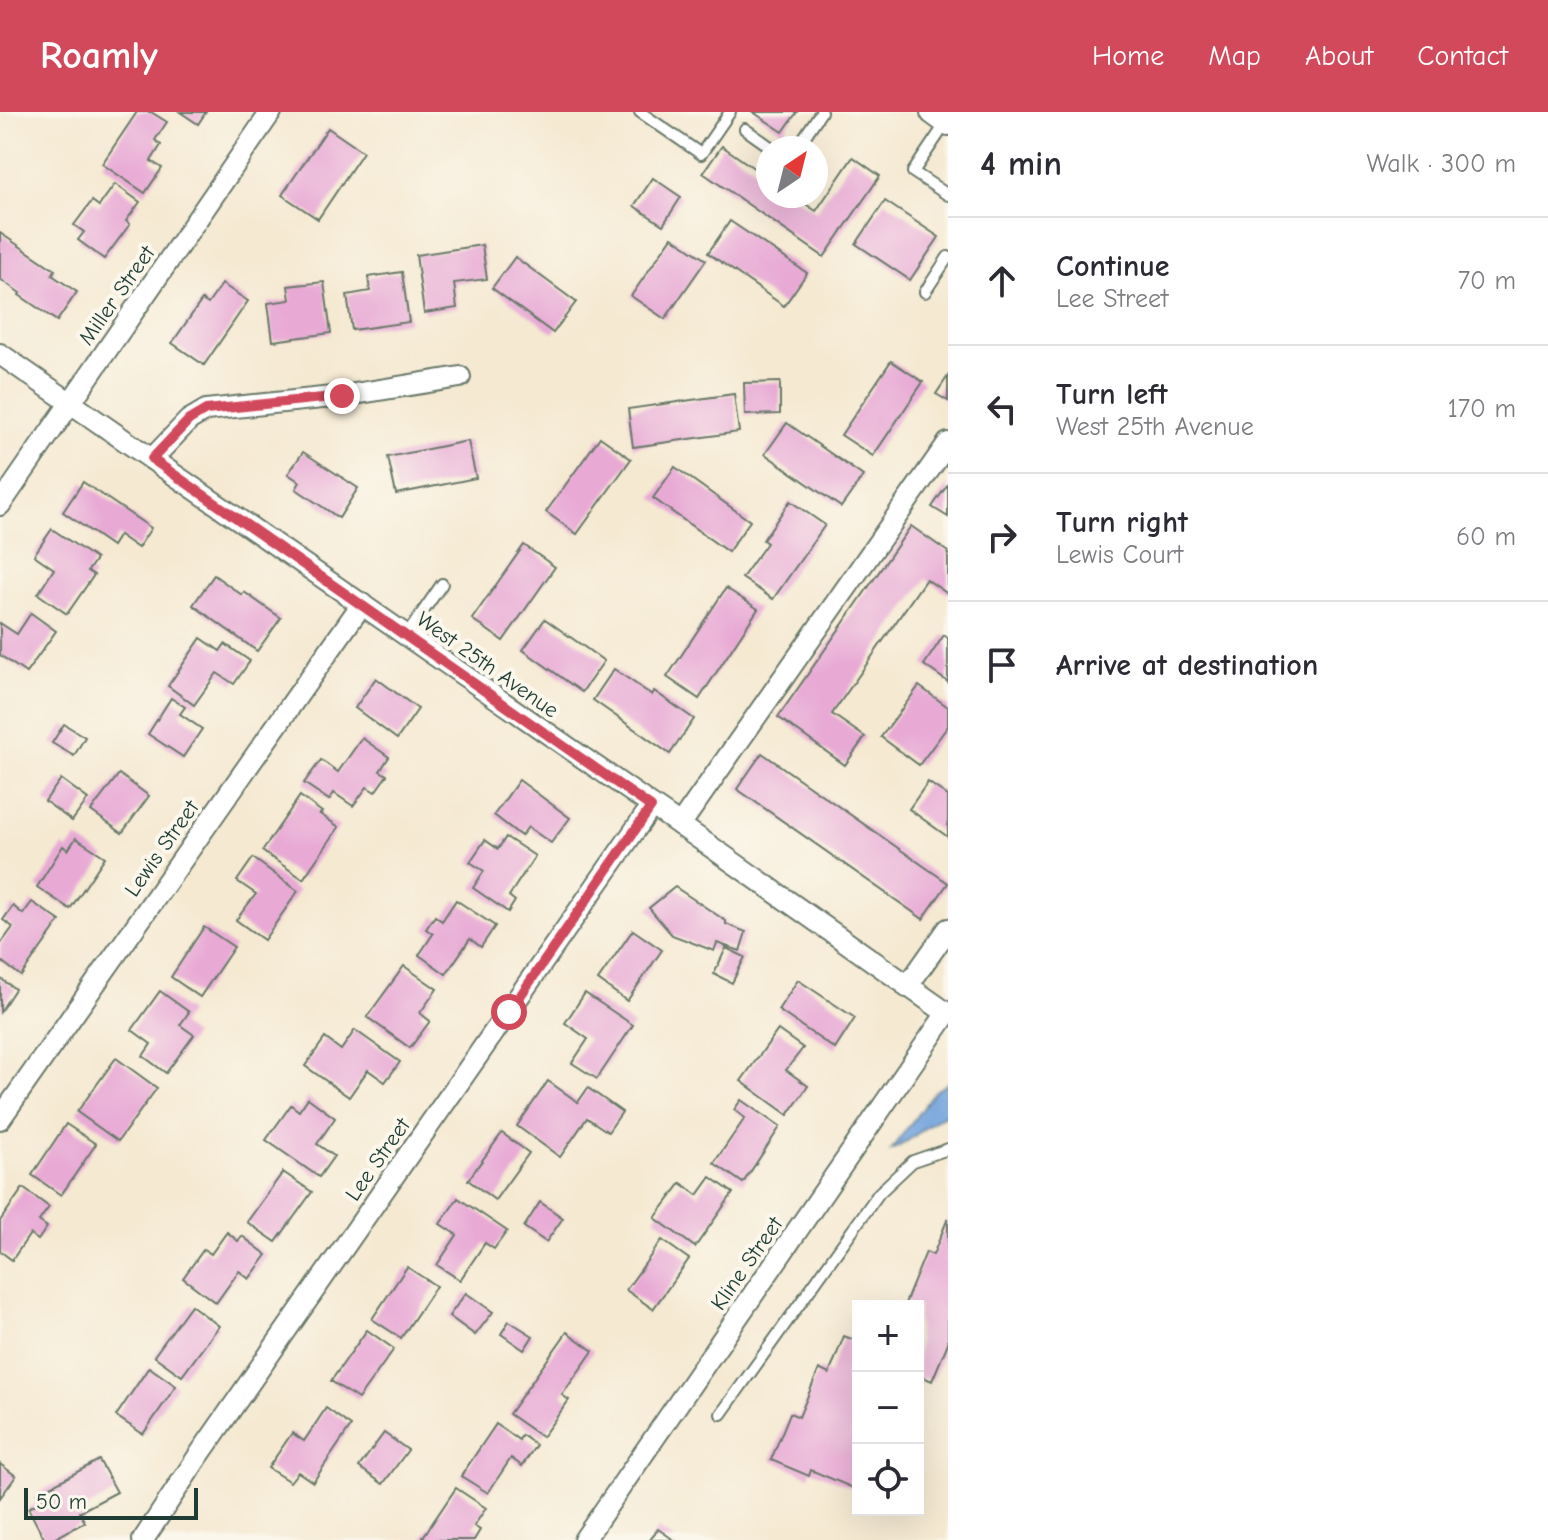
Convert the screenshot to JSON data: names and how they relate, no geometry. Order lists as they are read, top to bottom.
{
  "streets": {
    "street": [
      "Miller Street",
      "West 25th Avenue",
      "Lewis Street",
      "Lee Street",
      "Kline Street"
    ]
  },
  "crossings": [
    ["Miller Street", "West 25th Avenue"],
    ["West 25th Avenue", "Lewis Street"],
    ["West 25th Avenue", "Lee Street"],
    ["West 25th Avenue", "Kline Street"]
  ],
  "scale_bar": "50 m",
  "north": "top right",
  "page": {
    "header": "Roamly",
    "nav": [
      "Home",
      "Map",
      "About",
      "Contact"
    ],
    "heading": ["4 min", "Walk · 300 m"],
    "list": [
      ["Continue", "Lee Street", "70 m"],
      ["Turn left", "West 25th Avenue", "170 m"],
      ["Turn right", "Lewis Court", "60 m"],
      "Arrive at destination"
    ],
    "map_buttons": ["+", "−"],
    "scale": "50 m"
  }
}
